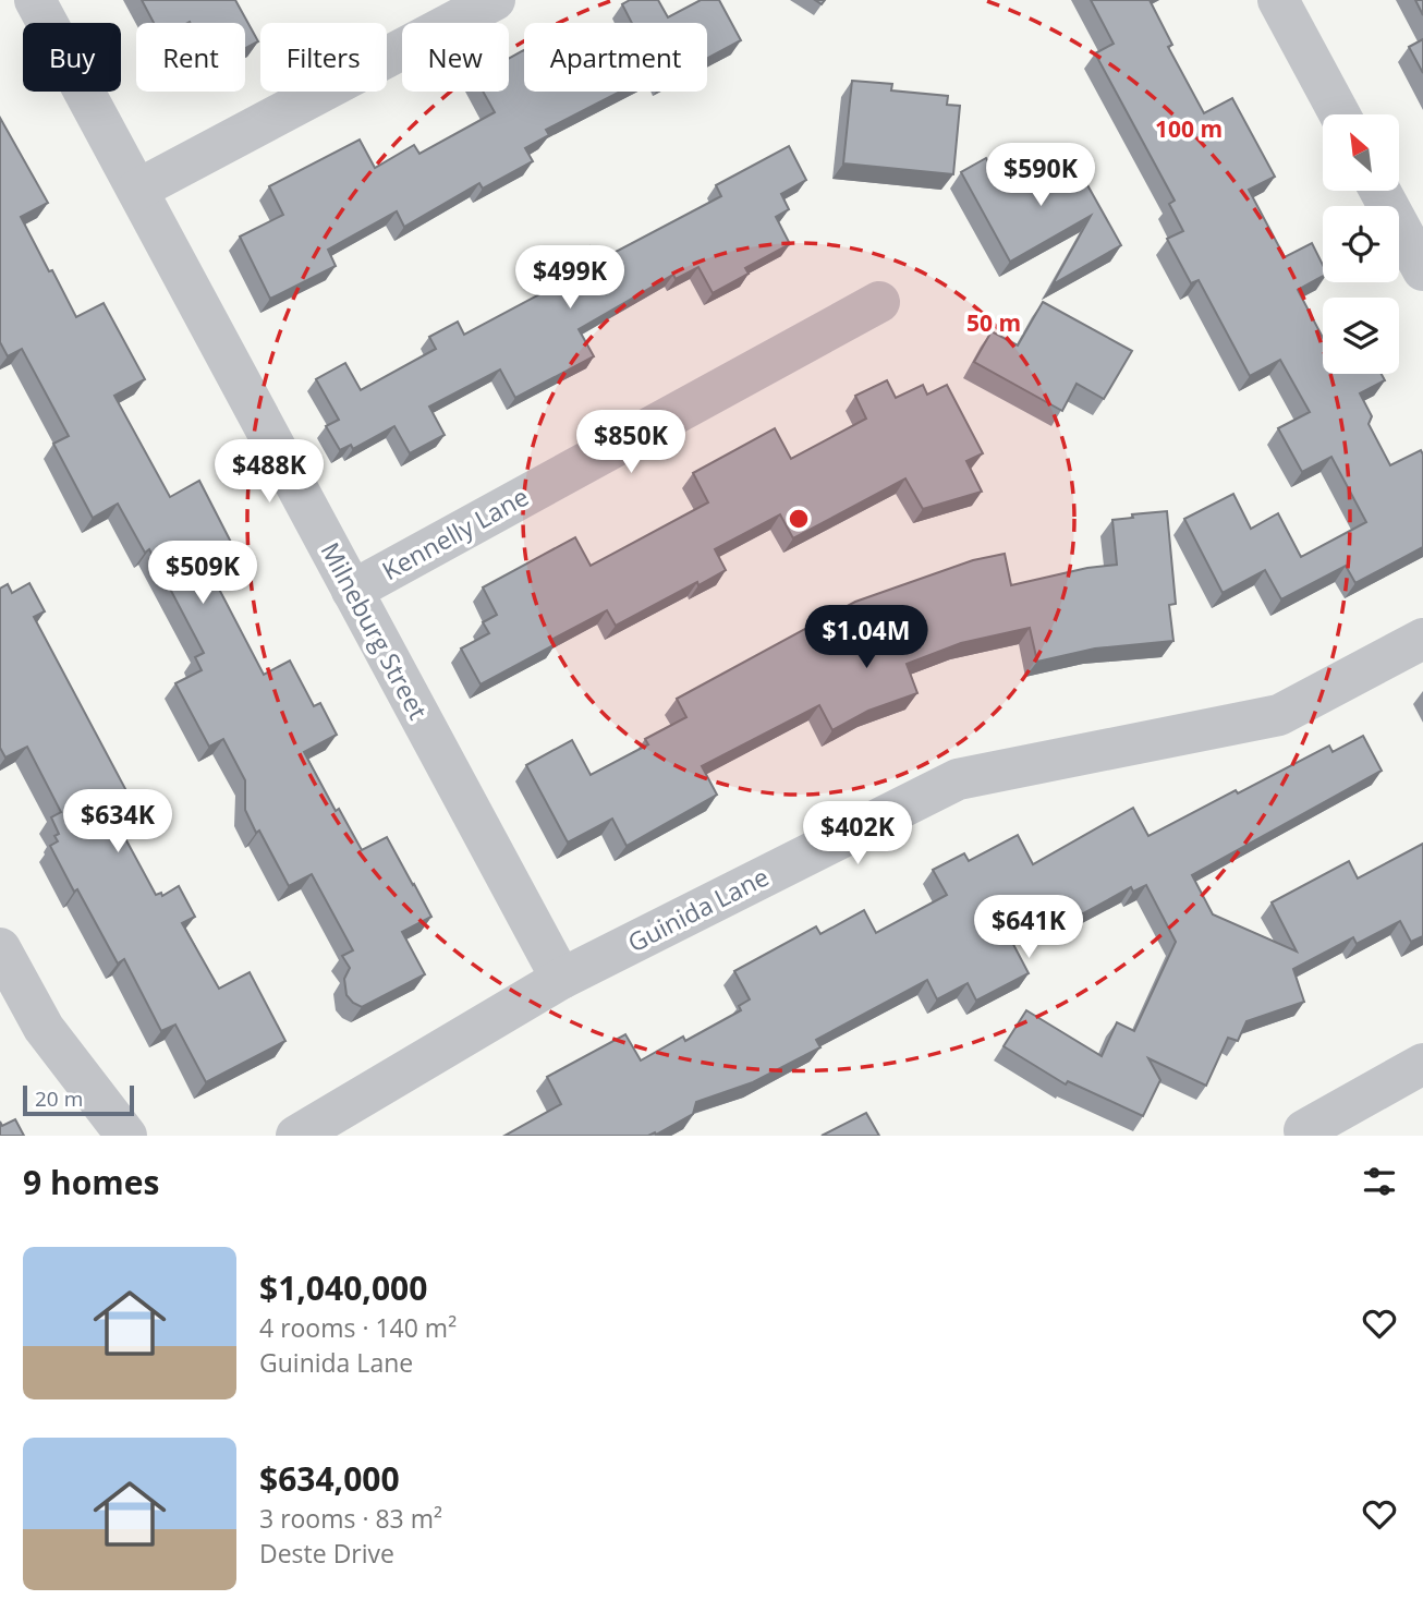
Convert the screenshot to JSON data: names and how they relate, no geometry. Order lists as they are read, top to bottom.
{
  "streets": {
    "street": ["Kennelly Lane", "Milneburg Street", "Guinida Lane"]
  },
  "crossings": [
    ["Kennelly Lane", "Milneburg Street"],
    ["Milneburg Street", "Guinida Lane"]
  ],
  "scale_bar": "20 m",
  "north": "top left",
  "page": {
    "chip": [
      "Buy",
      "Rent",
      "Filters",
      "New",
      "Apartment"
    ],
    "price": [
      "$590K",
      "$499K",
      "$850K",
      "$488K",
      "$509K",
      "$1.04M",
      "$634K",
      "$402K",
      "$641K"
    ],
    "scale": "20 m",
    "heading": "9 homes",
    "list": [
      {
        "name": "$1,040,000",
        "note": "4 rooms · 140 m² · Guinida Lane"
      },
      {
        "name": "$634,000",
        "note": "3 rooms · 83 m² · Deste Drive"
      }
    ]
  },
  "rings": ["100 m", "50 m"]
}
